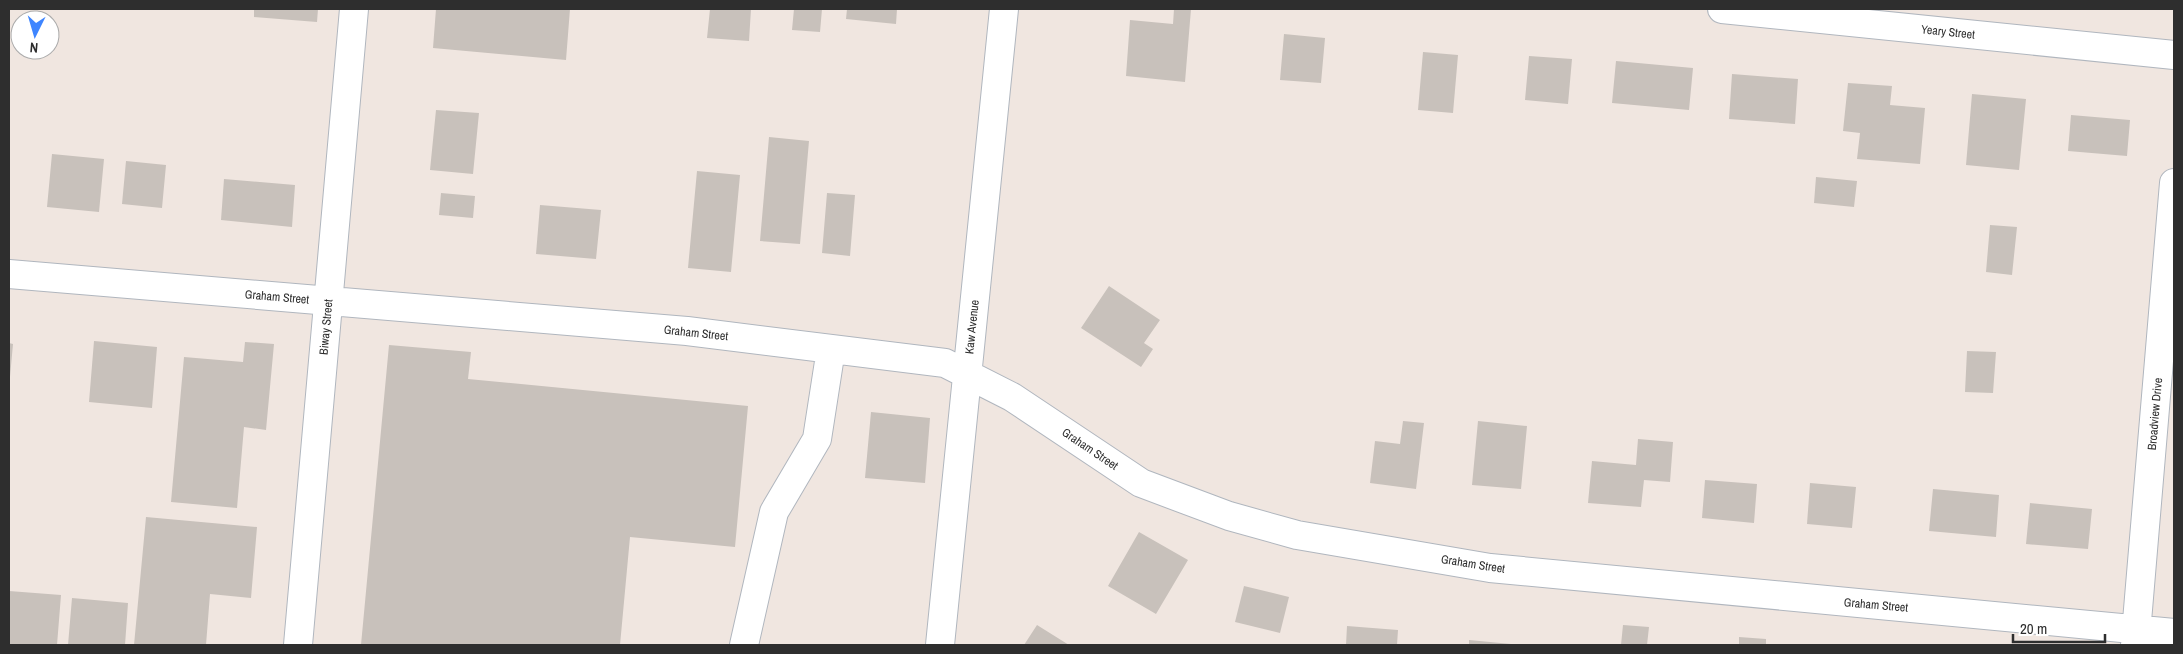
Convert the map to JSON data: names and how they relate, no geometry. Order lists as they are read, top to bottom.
{
  "streets": {
    "street": [
      "Yeary Street",
      "Graham Street",
      "Biway Street",
      "Kaw Avenue",
      "Broadview Drive"
    ]
  },
  "crossings": [
    ["Graham Street", "Biway Street"],
    ["Graham Street", "Kaw Avenue"],
    ["Graham Street", "Broadview Drive"]
  ],
  "scale_bar": "20 m",
  "north": "bottom"
}
